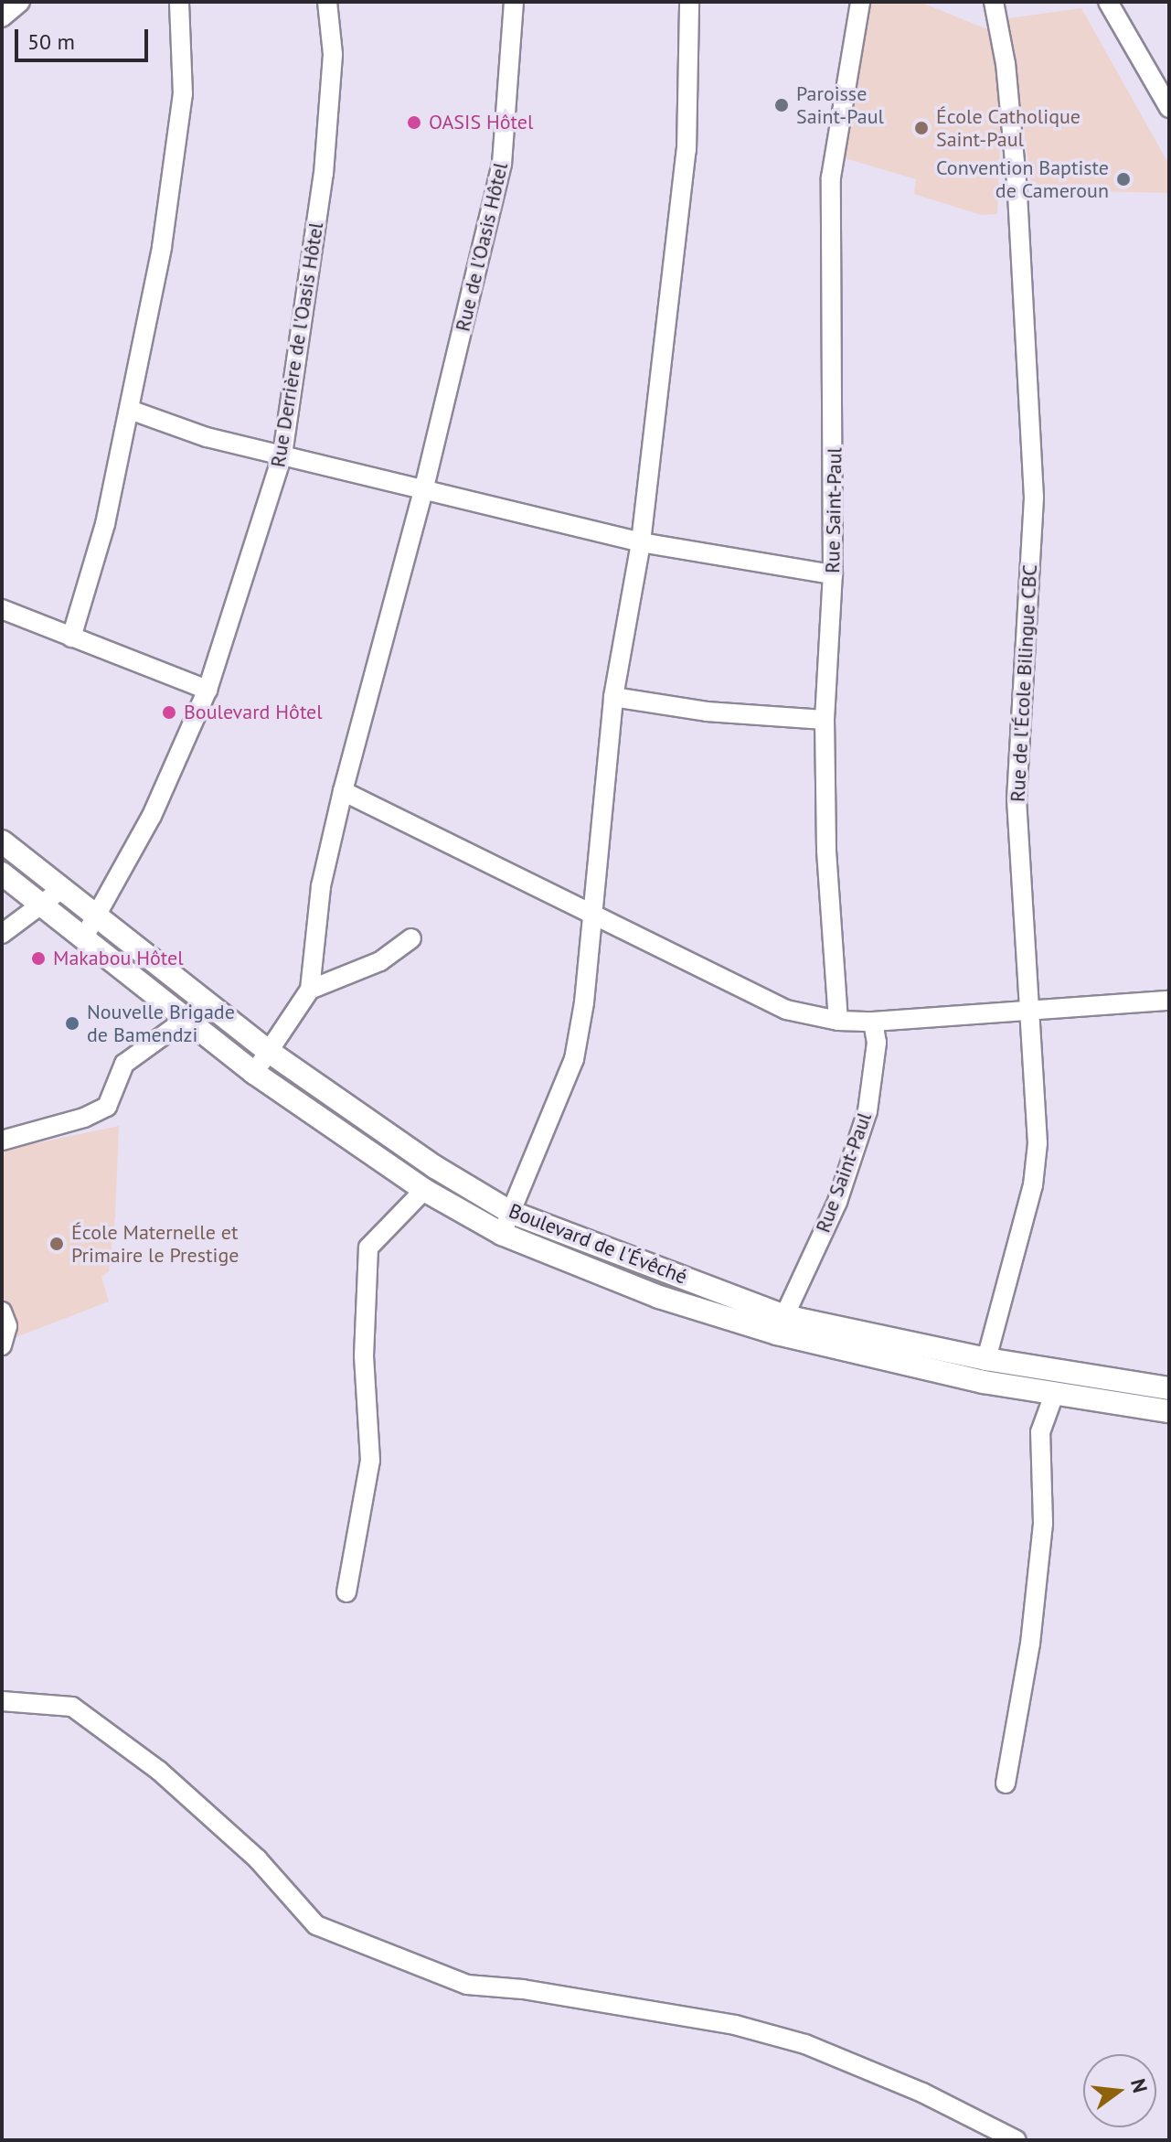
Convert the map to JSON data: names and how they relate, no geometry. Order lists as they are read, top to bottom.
{
  "streets": {
    "main road": ["Boulevard de l'Évêché"],
    "street": [
      "Rue de l'Oasis Hôtel",
      "Rue Derrière de l'Oasis Hôtel",
      "Rue Saint-Paul",
      "Rue de l'École Bilingue CBC"
    ]
  },
  "crossings": [
    ["Rue Derrière de l'Oasis Hôtel", "Boulevard de l'Évêché"],
    ["Rue Saint-Paul", "Boulevard de l'Évêché"],
    ["Rue de l'École Bilingue CBC", "Boulevard de l'Évêché"]
  ],
  "places": [
    "Paroisse Saint-Paul",
    "OASIS Hôtel",
    "École Catholique Saint-Paul",
    "Convention Baptiste de Cameroun",
    "Boulevard Hôtel",
    "Makabou Hôtel",
    "Nouvelle Brigade de Bamendzi",
    "École Maternelle et Primaire le Prestige"
  ],
  "scale_bar": "50 m",
  "north": "right"
}
